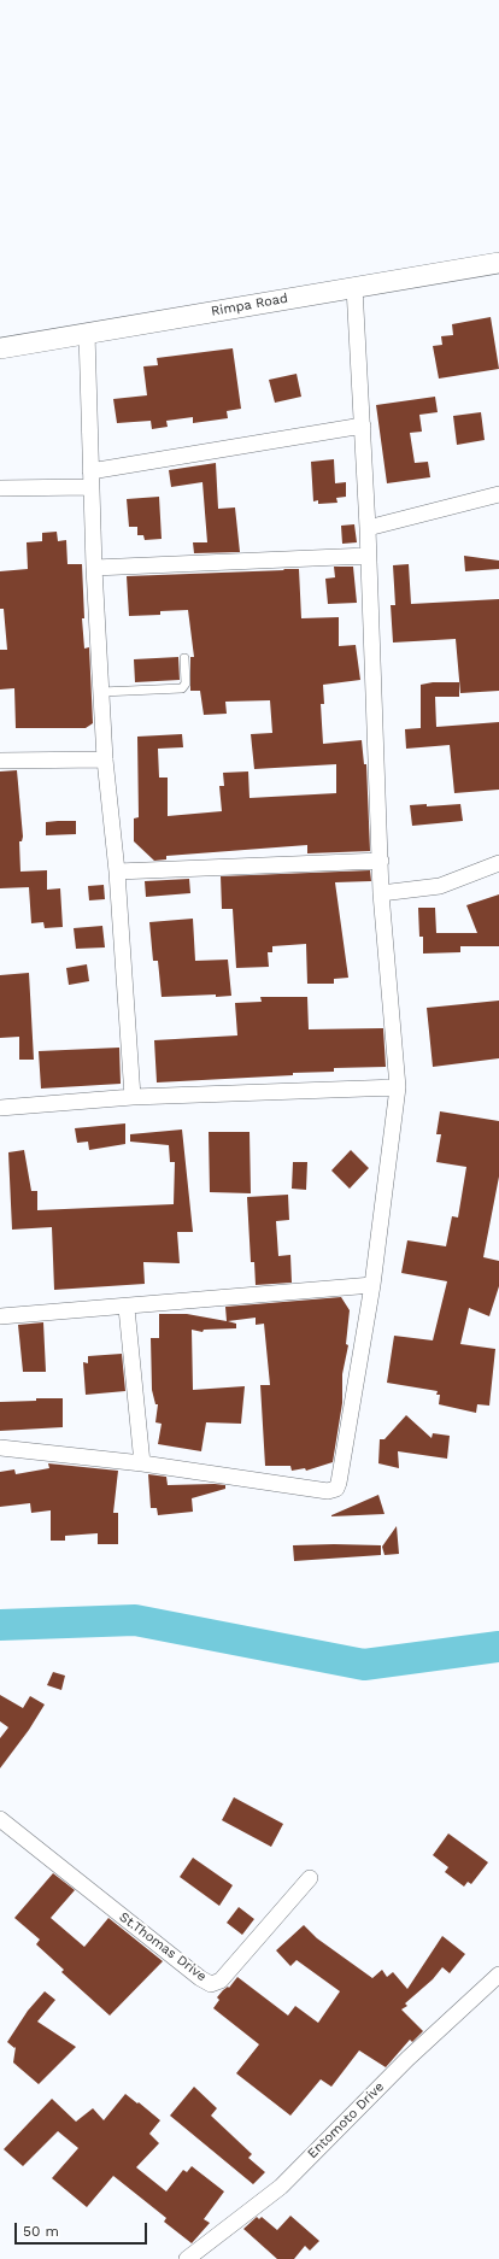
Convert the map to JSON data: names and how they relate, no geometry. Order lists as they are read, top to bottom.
{
  "streets": {
    "street": ["Rimpa Road", "St.Thomas Drive", "Entomoto Drive"]
  },
  "scale_bar": "50 m"
}
